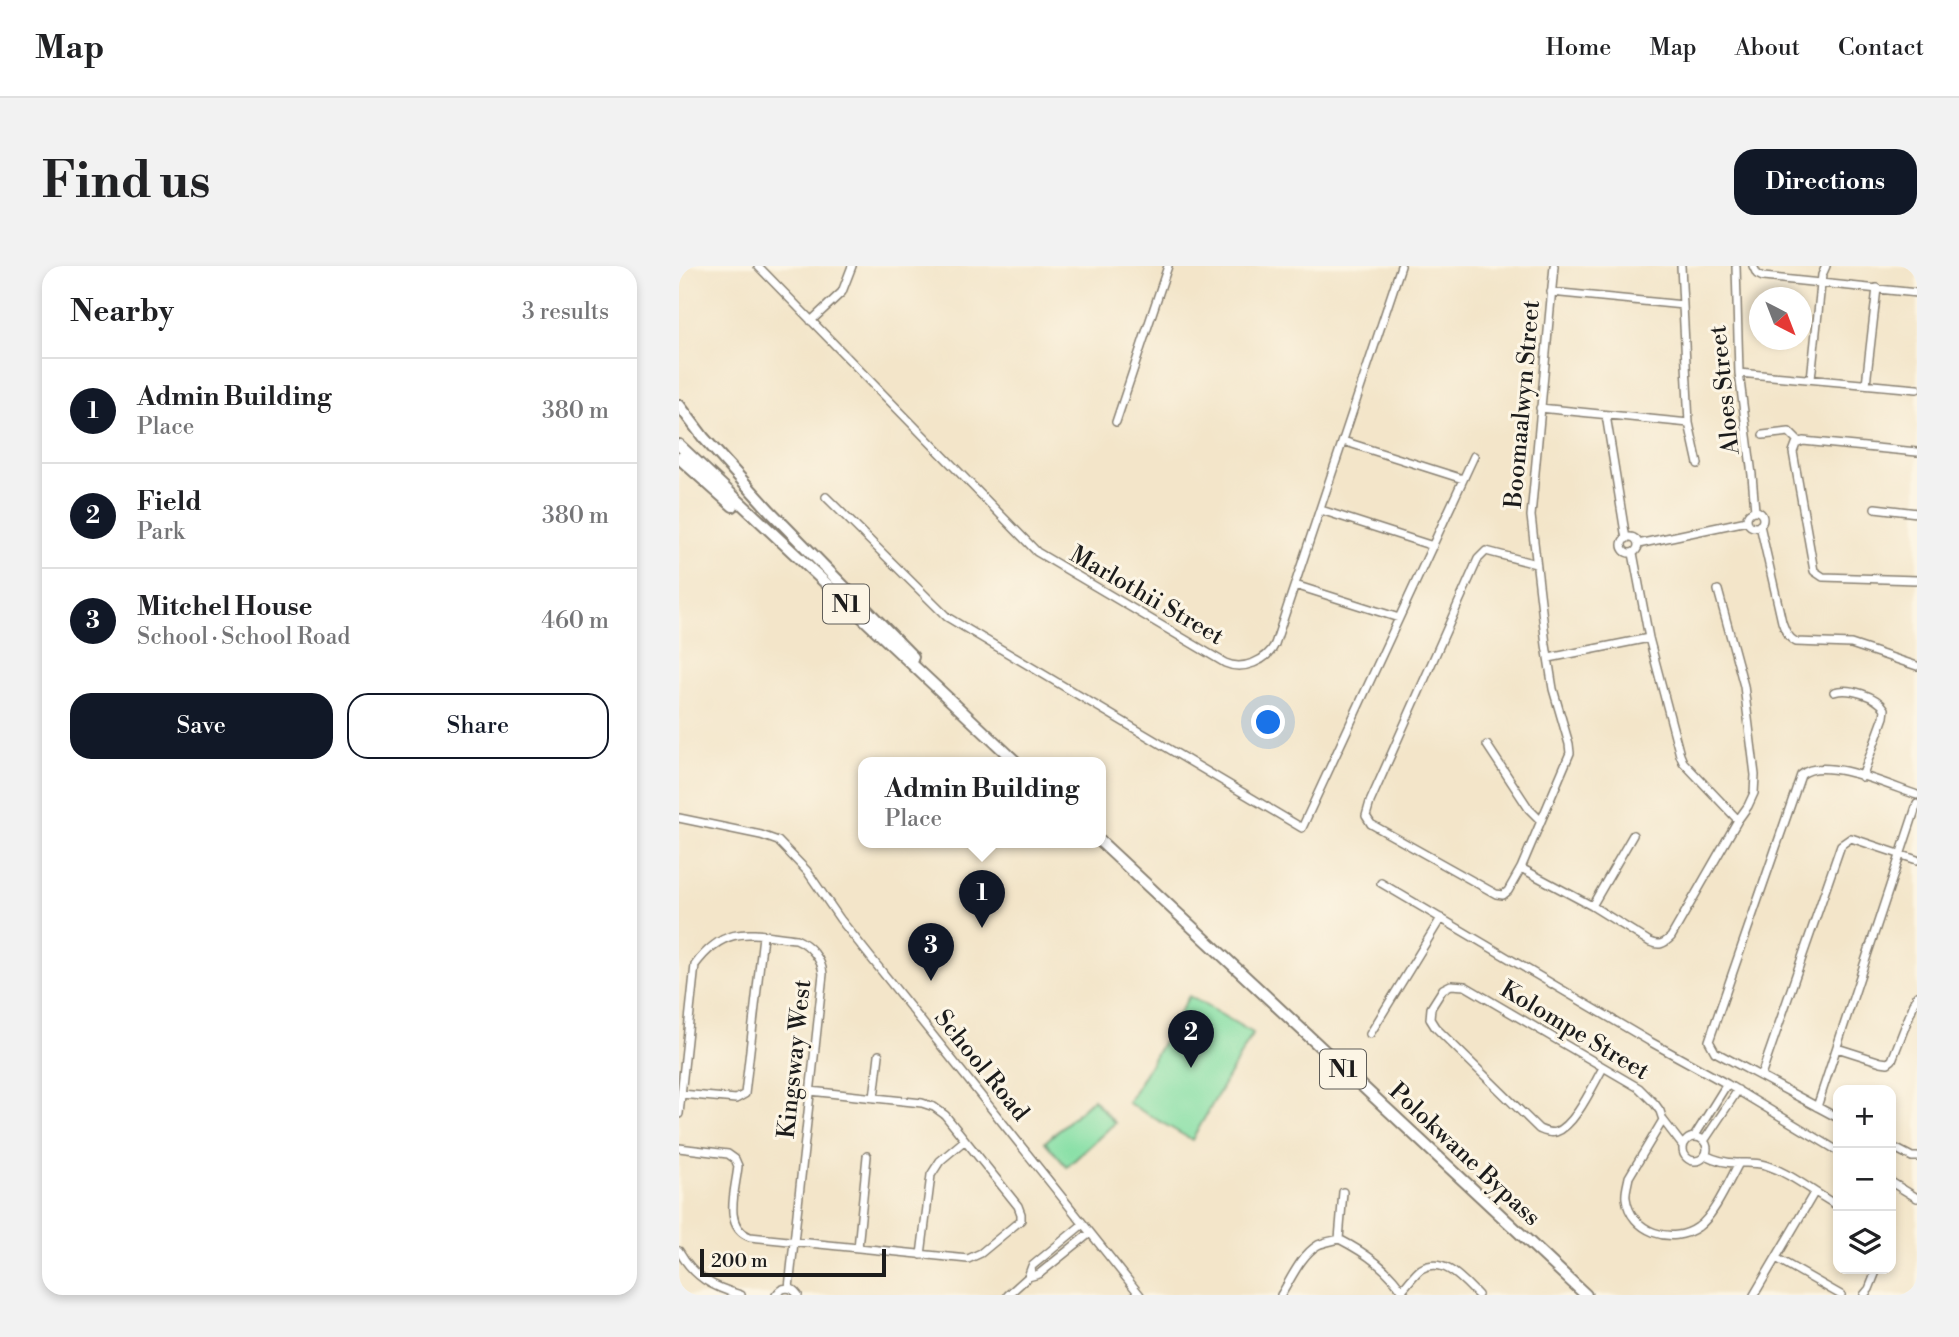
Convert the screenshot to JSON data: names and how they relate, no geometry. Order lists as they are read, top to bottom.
{
  "streets": {
    "highway": ["N1", "Polokwane Bypass"],
    "street": [
      "Aloes Street",
      "Boomaalwyn Street",
      "Marlothii Street",
      "Kolompe Street",
      "Kingsway West",
      "School Road"
    ]
  },
  "scale_bar": "200 m",
  "north": "bottom right",
  "page": {
    "header": "Map",
    "nav": [
      "Home",
      "Map",
      "About",
      "Contact"
    ],
    "buttons": [
      "Directions",
      ["Save", "Share"]
    ],
    "title": "Find us",
    "heading": ["Nearby", "3 results"],
    "list": [
      {
        "mark": "1",
        "name": "Admin Building",
        "note": "Place",
        "value": "380 m"
      },
      {
        "mark": "2",
        "name": "Field",
        "note": "Park",
        "value": "380 m"
      },
      {
        "mark": "3",
        "name": "Mitchel House",
        "note": "School · School Road",
        "value": "460 m"
      }
    ],
    "popup": ["Admin Building", "Place"],
    "pins": ["1", "3", "2"],
    "map_buttons": ["+", "−"],
    "scale": "200 m"
  }
}
